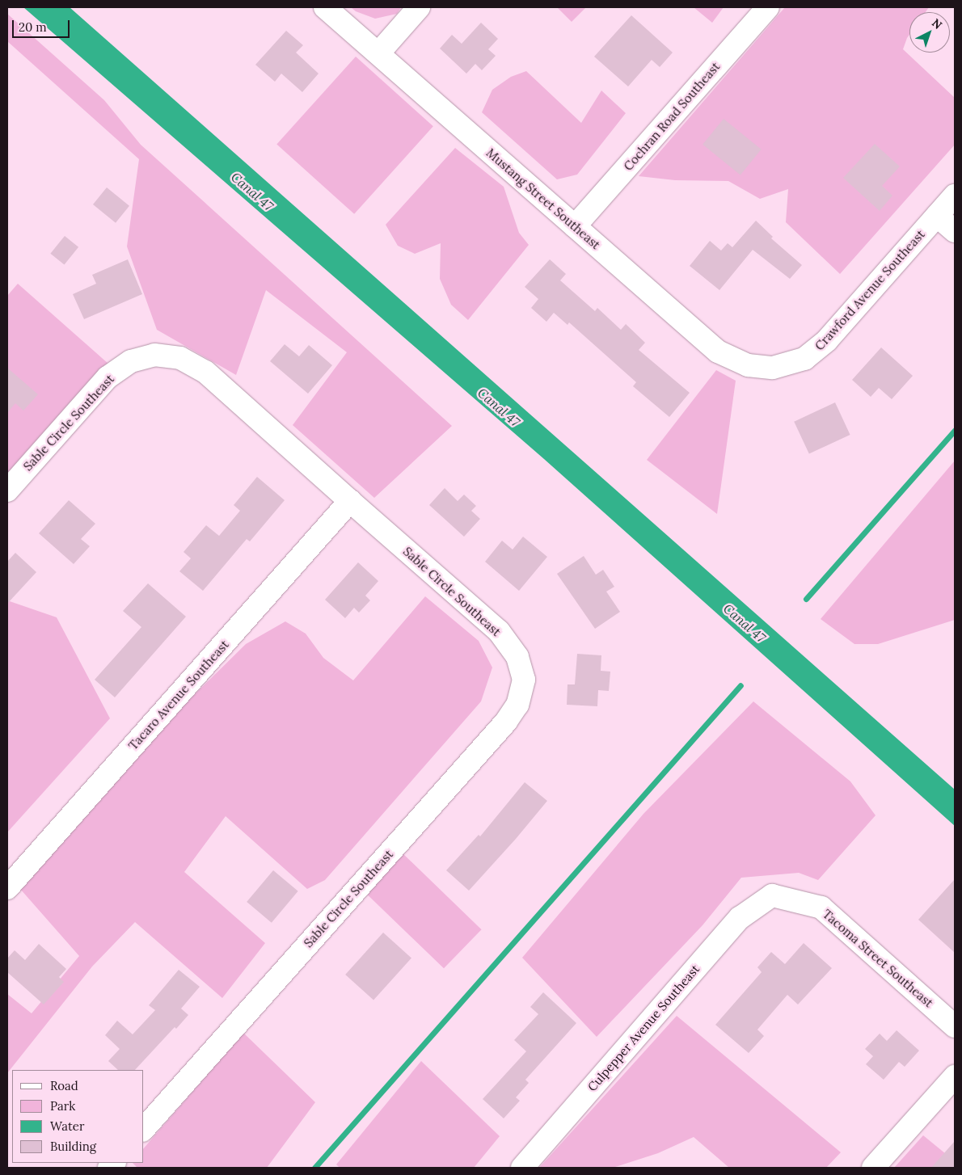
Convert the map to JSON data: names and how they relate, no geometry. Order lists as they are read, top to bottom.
{
  "streets": {
    "street": [
      "Cochran Road Southeast",
      "Mustang Street Southeast",
      "Crawford Avenue Southeast",
      "Sable Circle Southeast",
      "Tacaro Avenue Southeast",
      "Tacoma Street Southeast",
      "Culpepper Avenue Southeast"
    ]
  },
  "crossings": [
    ["Cochran Road Southeast", "Mustang Street Southeast"],
    ["Mustang Street Southeast", "Crawford Avenue Southeast"],
    ["Sable Circle Southeast", "Tacaro Avenue Southeast"],
    ["Tacoma Street Southeast", "Culpepper Avenue Southeast"]
  ],
  "water": ["Canal 47"],
  "legend": [
    "Road",
    "Park",
    "Water",
    "Building"
  ],
  "scale_bar": "20 m",
  "north": "top right"
}
